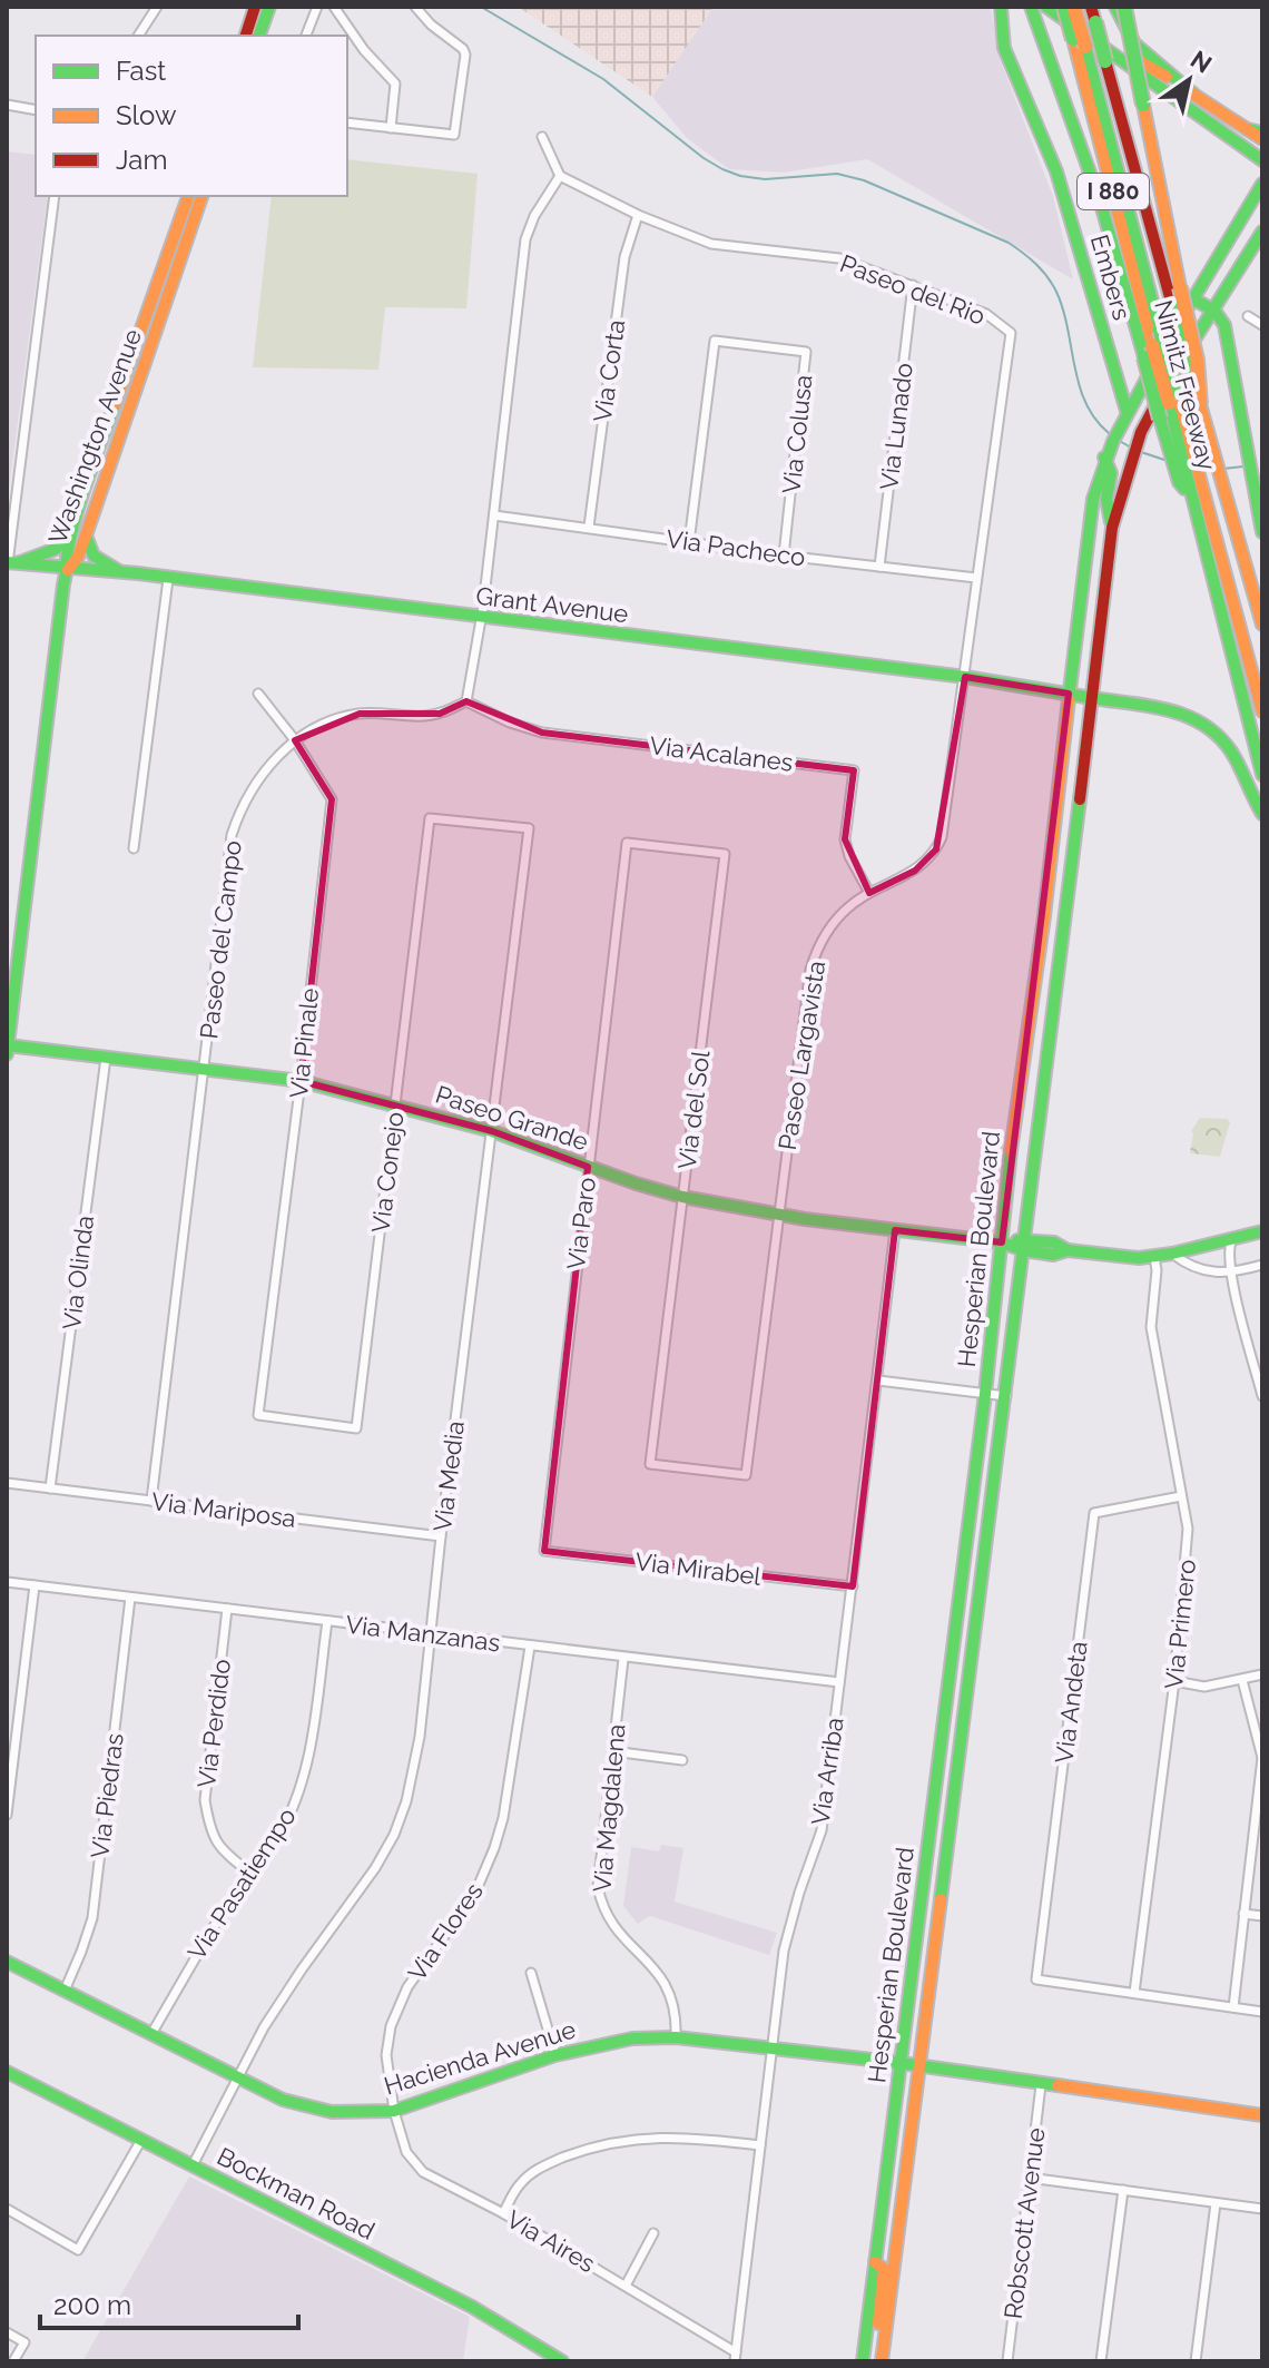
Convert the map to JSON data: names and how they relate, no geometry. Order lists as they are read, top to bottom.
{
  "streets": {
    "main road": [
      "I 880",
      "Embers",
      "Nimitz Freeway",
      "Washington Avenue",
      "Grant Avenue",
      "Paseo Grande",
      "Hesperian Boulevard",
      "Hacienda Avenue",
      "Bockman Road"
    ],
    "street": [
      "Paseo del Rio",
      "Via Corta",
      "Via Lunado",
      "Via Colusa",
      "Via Pacheco",
      "Via Acalanes",
      "Paseo del Campo",
      "Via Pinale",
      "Paseo Largavista",
      "Via del Sol",
      "Via Conejo",
      "Via Paro",
      "Via Olinda",
      "Via Media",
      "Via Mariposa",
      "Via Mirabel",
      "Via Primero",
      "Via Manzanas",
      "Via Andeta",
      "Via Perdido",
      "Via Arriba",
      "Via Piedras",
      "Via Magdalena",
      "Via Pasatiempo",
      "Via Flores",
      "Robscott Avenue",
      "Via Aires"
    ]
  },
  "crossings": [
    ["I 880", "Nimitz Freeway"],
    ["Embers", "Hesperian Boulevard"],
    ["Paseo del Rio", "Via Corta"],
    ["Paseo del Rio", "Via Lunado"],
    ["Paseo del Rio", "Paseo Largavista"],
    ["Via Corta", "Via Pacheco"],
    ["Via Lunado", "Via Pacheco"],
    ["Via Colusa", "Via Pacheco"],
    ["Washington Avenue", "Grant Avenue"],
    ["Washington Avenue", "Paseo Grande"],
    ["Via Pacheco", "Paseo Largavista"],
    ["Grant Avenue", "Paseo Largavista"],
    ["Grant Avenue", "Hesperian Boulevard"],
    ["Via Acalanes", "Paseo del Campo"],
    ["Via Acalanes", "Paseo Largavista"],
    ["Paseo del Campo", "Via Pinale"],
    ["Paseo del Campo", "Paseo Grande"],
    ["Paseo del Campo", "Via Mariposa"],
    ["Via Pinale", "Paseo Grande"],
    ["Via Pinale", "Via Conejo"],
    ["Paseo Largavista", "Via del Sol"],
    ["Paseo Largavista", "Paseo Grande"],
    ["Via del Sol", "Paseo Grande"],
    ["Via del Sol", "Via Paro"],
    ["Paseo Grande", "Via Conejo"],
    ["Paseo Grande", "Via Paro"],
    ["Paseo Grande", "Hesperian Boulevard"],
    ["Paseo Grande", "Via Olinda"],
    ["Paseo Grande", "Via Media"],
    ["Paseo Grande", "Via Primero"],
    ["Paseo Grande", "Via Arriba"],
    ["Via Conejo", "Via Media"],
    ["Via Paro", "Via Mirabel"],
    ["Hesperian Boulevard", "Hacienda Avenue"],
    ["Via Olinda", "Via Mariposa"],
    ["Via Media", "Via Mariposa"],
    ["Via Media", "Via Manzanas"],
    ["Via Media", "Hacienda Avenue"],
    ["Via Media", "Bockman Road"],
    ["Via Mirabel", "Via Arriba"],
    ["Via Primero", "Via Andeta"],
    ["Via Manzanas", "Via Perdido"],
    ["Via Manzanas", "Via Arriba"],
    ["Via Manzanas", "Via Piedras"],
    ["Via Manzanas", "Via Magdalena"],
    ["Via Manzanas", "Via Pasatiempo"],
    ["Via Manzanas", "Via Flores"],
    ["Via Perdido", "Via Pasatiempo"],
    ["Via Arriba", "Hacienda Avenue"],
    ["Via Arriba", "Via Aires"],
    ["Via Piedras", "Hacienda Avenue"],
    ["Via Magdalena", "Hacienda Avenue"],
    ["Via Pasatiempo", "Hacienda Avenue"],
    ["Via Flores", "Hacienda Avenue"],
    ["Via Flores", "Via Aires"],
    ["Hacienda Avenue", "Robscott Avenue"],
    ["Hacienda Avenue", "Via Aires"]
  ],
  "legend": ["Fast", "Slow", "Jam"],
  "scale_bar": "200 m",
  "north": "top right"
}
